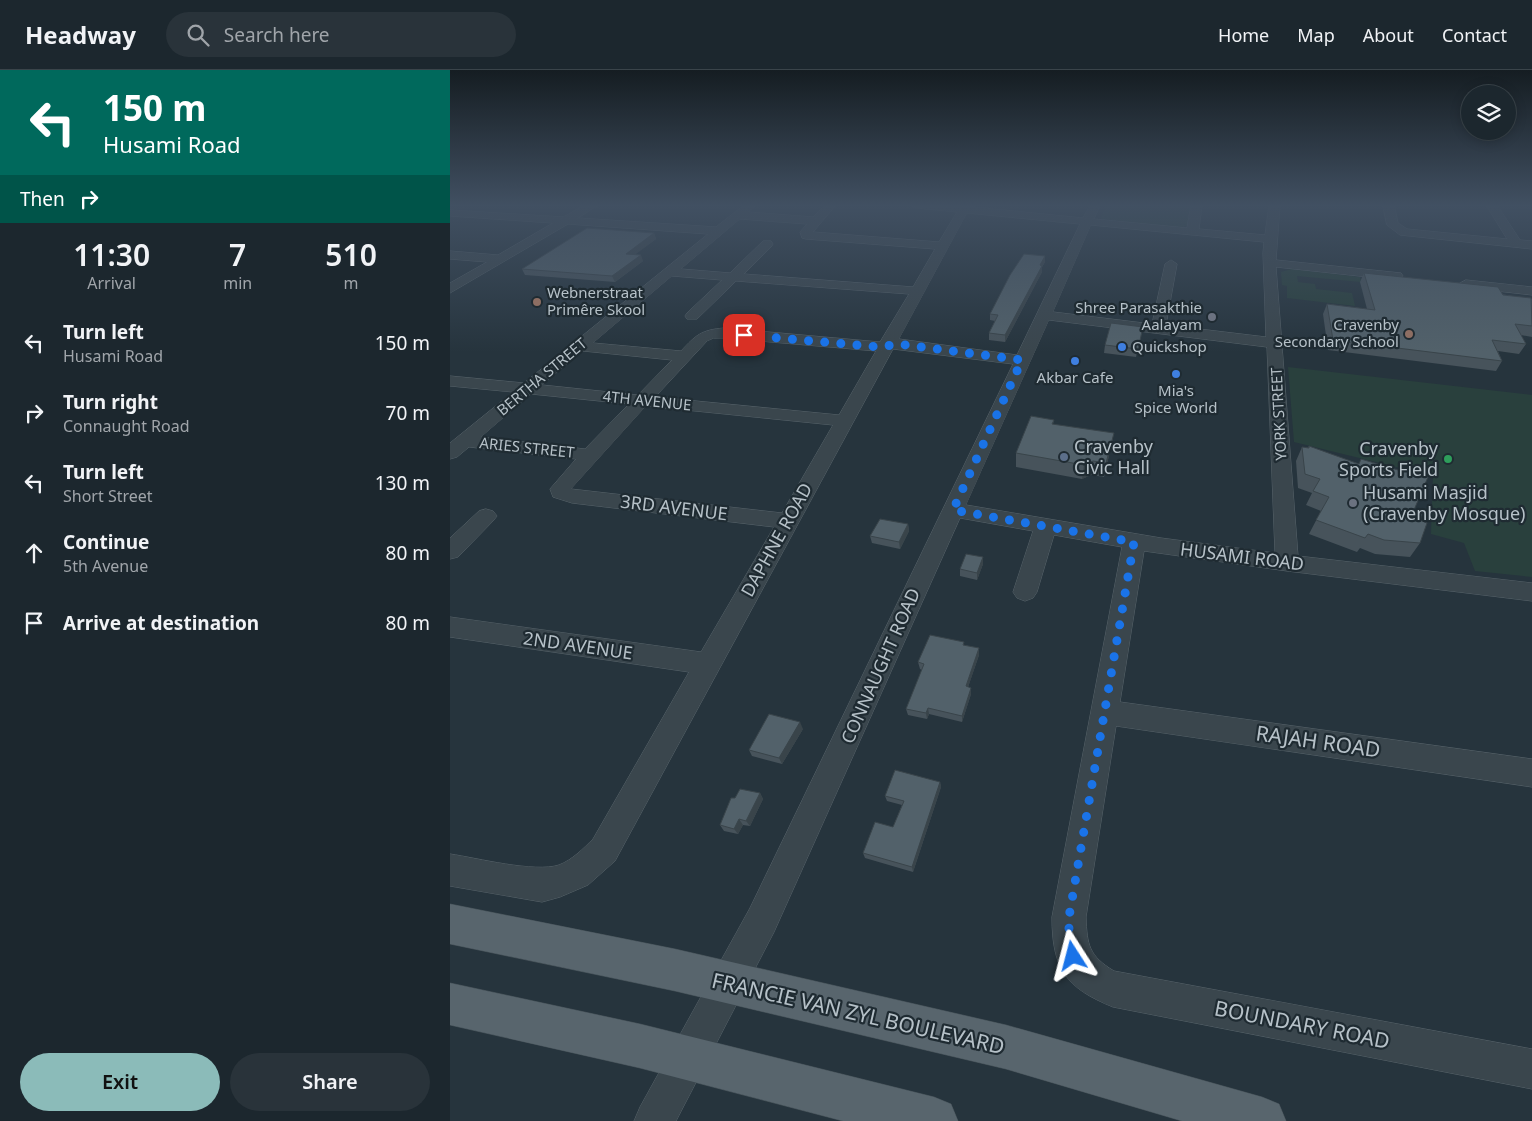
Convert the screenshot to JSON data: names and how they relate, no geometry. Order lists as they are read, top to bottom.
{
  "streets": {
    "main road": ["FRANCIE VAN ZYL BOULEVARD"],
    "street": [
      "BERTHA STREET",
      "4TH AVENUE",
      "YORK STREET",
      "ARIES STREET",
      "3RD AVENUE",
      "DAPHNE ROAD",
      "HUSAMI ROAD",
      "2ND AVENUE",
      "CONNAUGHT ROAD",
      "RAJAH ROAD",
      "BOUNDARY ROAD"
    ]
  },
  "crossings": [
    ["BERTHA STREET", "4TH AVENUE"],
    ["BERTHA STREET", "ARIES STREET"],
    ["4TH AVENUE", "DAPHNE ROAD"],
    ["YORK STREET", "HUSAMI ROAD"],
    ["ARIES STREET", "3RD AVENUE"],
    ["3RD AVENUE", "DAPHNE ROAD"],
    ["DAPHNE ROAD", "2ND AVENUE"],
    ["HUSAMI ROAD", "CONNAUGHT ROAD"],
    ["CONNAUGHT ROAD", "FRANCIE VAN ZYL BOULEVARD"],
    ["RAJAH ROAD", "BOUNDARY ROAD"]
  ],
  "places": [
    "Webnerstraat Primêre Skool",
    "Shree Parasakthie Aalayam",
    "Cravenby Secondary School",
    "Quickshop",
    "Akbar Cafe",
    "Mia's Spice World",
    "Cravenby Civic Hall",
    "Cravenby Sports Field",
    "Husami Masjid (Cravenby Mosque)"
  ],
  "page": {
    "header": "Headway",
    "search": "Search here",
    "nav": [
      "Home",
      "Map",
      "About",
      "Contact"
    ],
    "turn": ["150 m", "Husami Road"],
    "then": "Then",
    "eta": [
      "11:30",
      "Arrival",
      "7",
      "min",
      "510",
      "m"
    ],
    "list": [
      {
        "name": "Turn left",
        "note": "Husami Road",
        "value": "150 m"
      },
      {
        "name": "Turn right",
        "note": "Connaught Road",
        "value": "70 m"
      },
      {
        "name": "Turn left",
        "note": "Short Street",
        "value": "130 m"
      },
      {
        "name": "Continue",
        "note": "5th Avenue",
        "value": "80 m"
      },
      {
        "name": "Arrive at destination",
        "value": "80 m"
      }
    ],
    "buttons": ["Exit", "Share"]
  }
}
